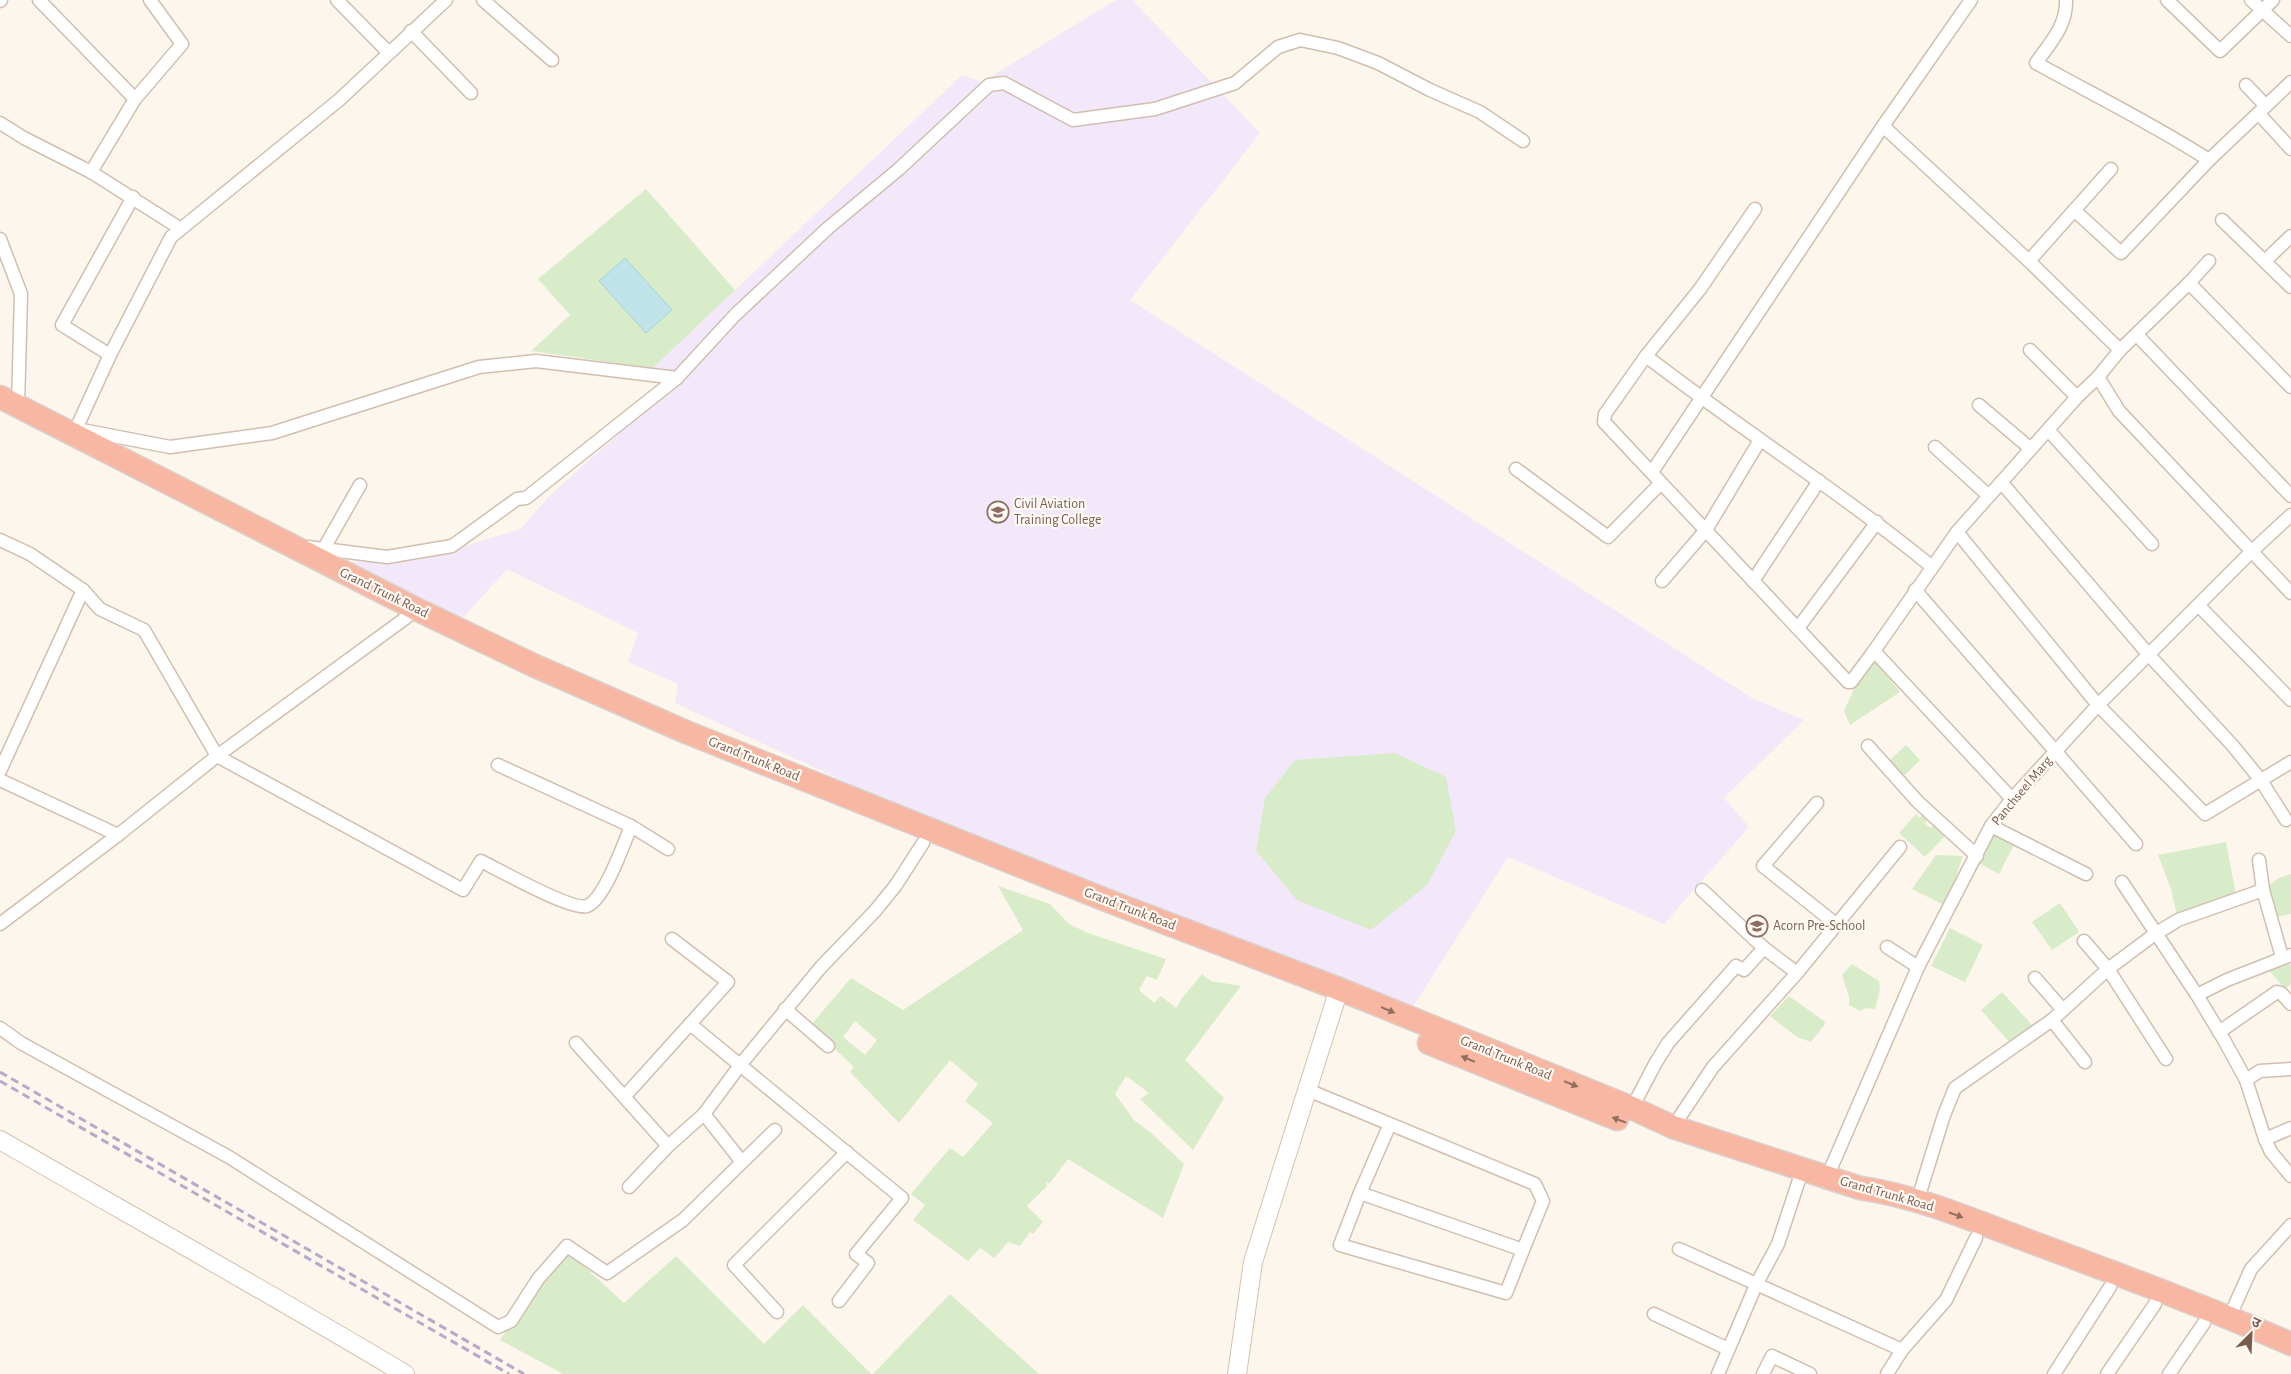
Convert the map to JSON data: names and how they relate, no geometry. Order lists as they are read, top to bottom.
{
  "streets": {
    "highway": ["Grand Trunk Road"],
    "street": ["Panchseel Marg"]
  },
  "crossings": [
    ["Grand Trunk Road", "Panchseel Marg"]
  ],
  "places": {
    "school or university": ["Civil Aviation Training College", "Acorn Pre-School"]
  },
  "north": "top right"
}
